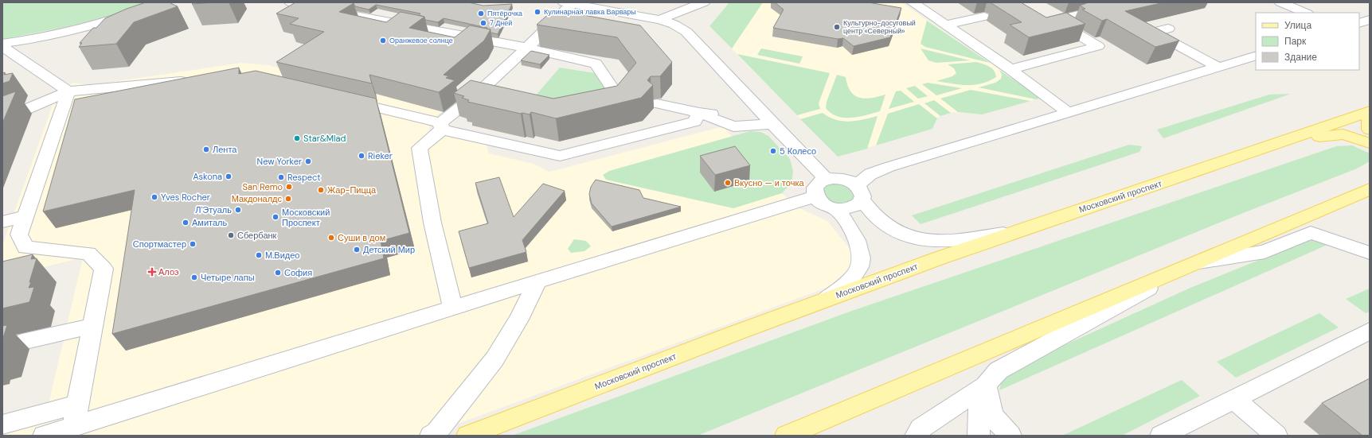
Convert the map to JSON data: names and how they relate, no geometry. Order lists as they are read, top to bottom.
{
  "streets": {
    "main road": ["Московский проспект"]
  },
  "places": {
    "other": [
      "Кулинарная лавка Варвары",
      "Пятёрочка",
      "7 Дней",
      "Культурно-досуговый центр «Северный»",
      "Оранжевое солнце",
      "Star&Mlad",
      "Лента",
      "5 Колесо",
      "Rieker",
      "New Yorker",
      "Askona",
      "Respect",
      "Вкусно — и точка",
      "San Remo",
      "Жар-Пицца",
      "Yves Rocher",
      "Макдоналдс",
      "Л'Этуаль",
      "Московский Проспект",
      "Амиталь",
      "Сбербанк",
      "Суши в дом",
      "Спортмастер",
      "Детский Мир",
      "М.Видео",
      "София",
      "Четыре лапы"
    ],
    "health": ["Алоэ"]
  },
  "legend": ["Улица", "Парк", "Здание"]
}
